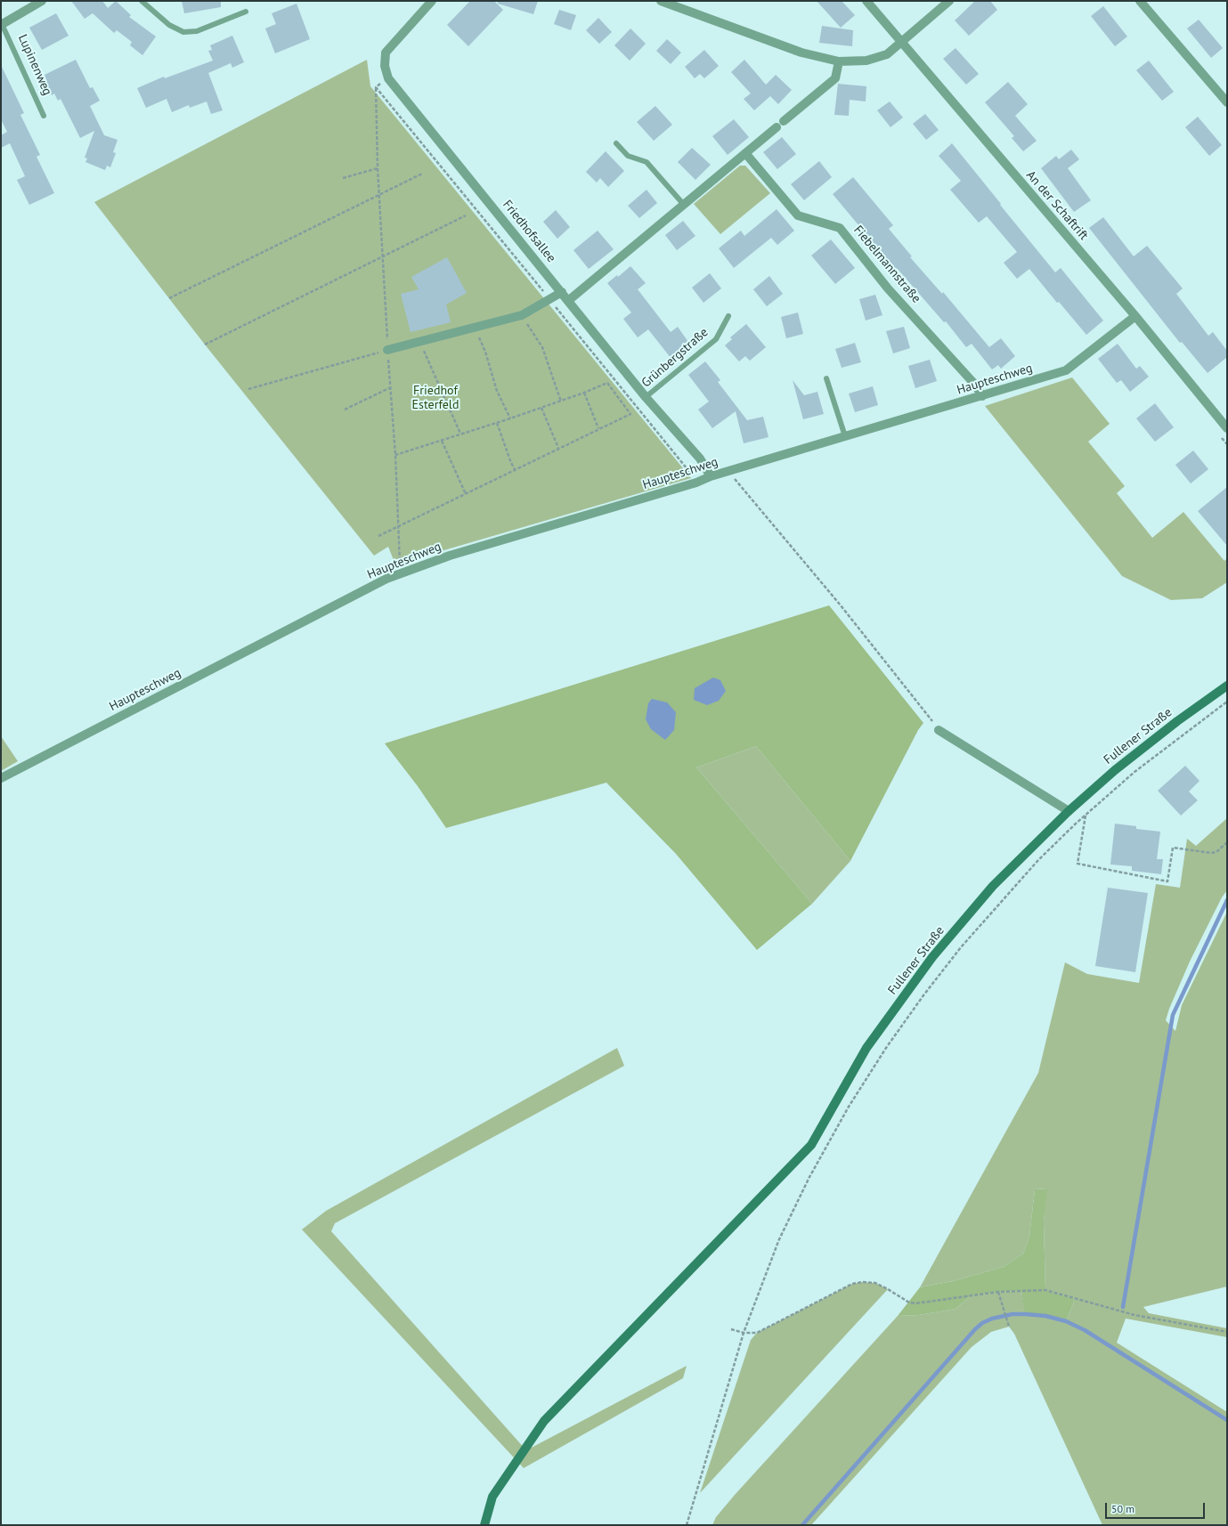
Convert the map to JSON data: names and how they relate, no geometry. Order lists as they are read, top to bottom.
{
  "streets": {
    "main road": ["Fullener Straße"],
    "street": [
      "Lupinenweg",
      "An der Schaftrift",
      "Friedhofsallee",
      "Fiebelmannstraße",
      "Haupteschweg"
    ],
    "lane": ["Grünbergstraße"]
  },
  "crossings": [
    ["An der Schaftrift", "Haupteschweg"],
    ["Friedhofsallee", "Grünbergstraße"],
    ["Friedhofsallee", "Haupteschweg"],
    ["Fiebelmannstraße", "Haupteschweg"]
  ],
  "parks": ["Friedhof Esterfeld"],
  "scale_bar": "50 m"
}
